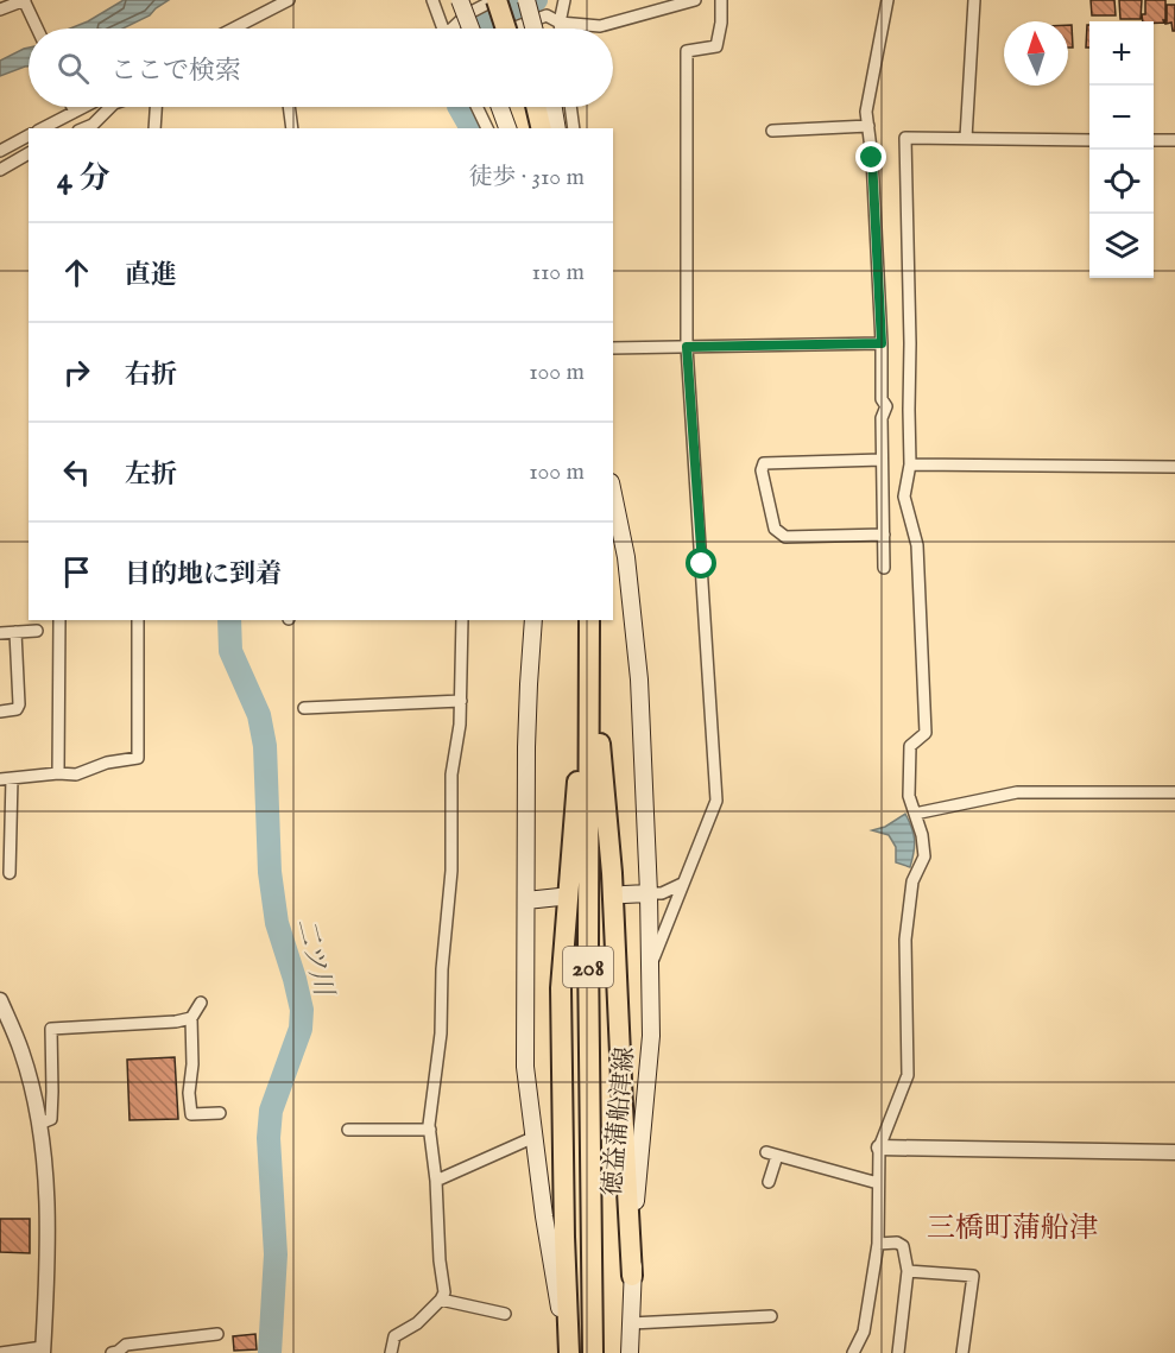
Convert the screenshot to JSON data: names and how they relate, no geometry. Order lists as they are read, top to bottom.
{
  "streets": {
    "highway": ["208"],
    "main road": ["徳益蒲船津線"]
  },
  "districts": ["三橋町蒲船津"],
  "water": ["二ツ川"],
  "north": "top",
  "page": {
    "map_buttons": ["+", "−"],
    "search": "ここで検索",
    "heading": ["4 分", "徒歩 · 310 m"],
    "list": [
      ["直進", "110 m"],
      ["右折", "100 m"],
      ["左折", "100 m"],
      "目的地に到着"
    ]
  }
}
